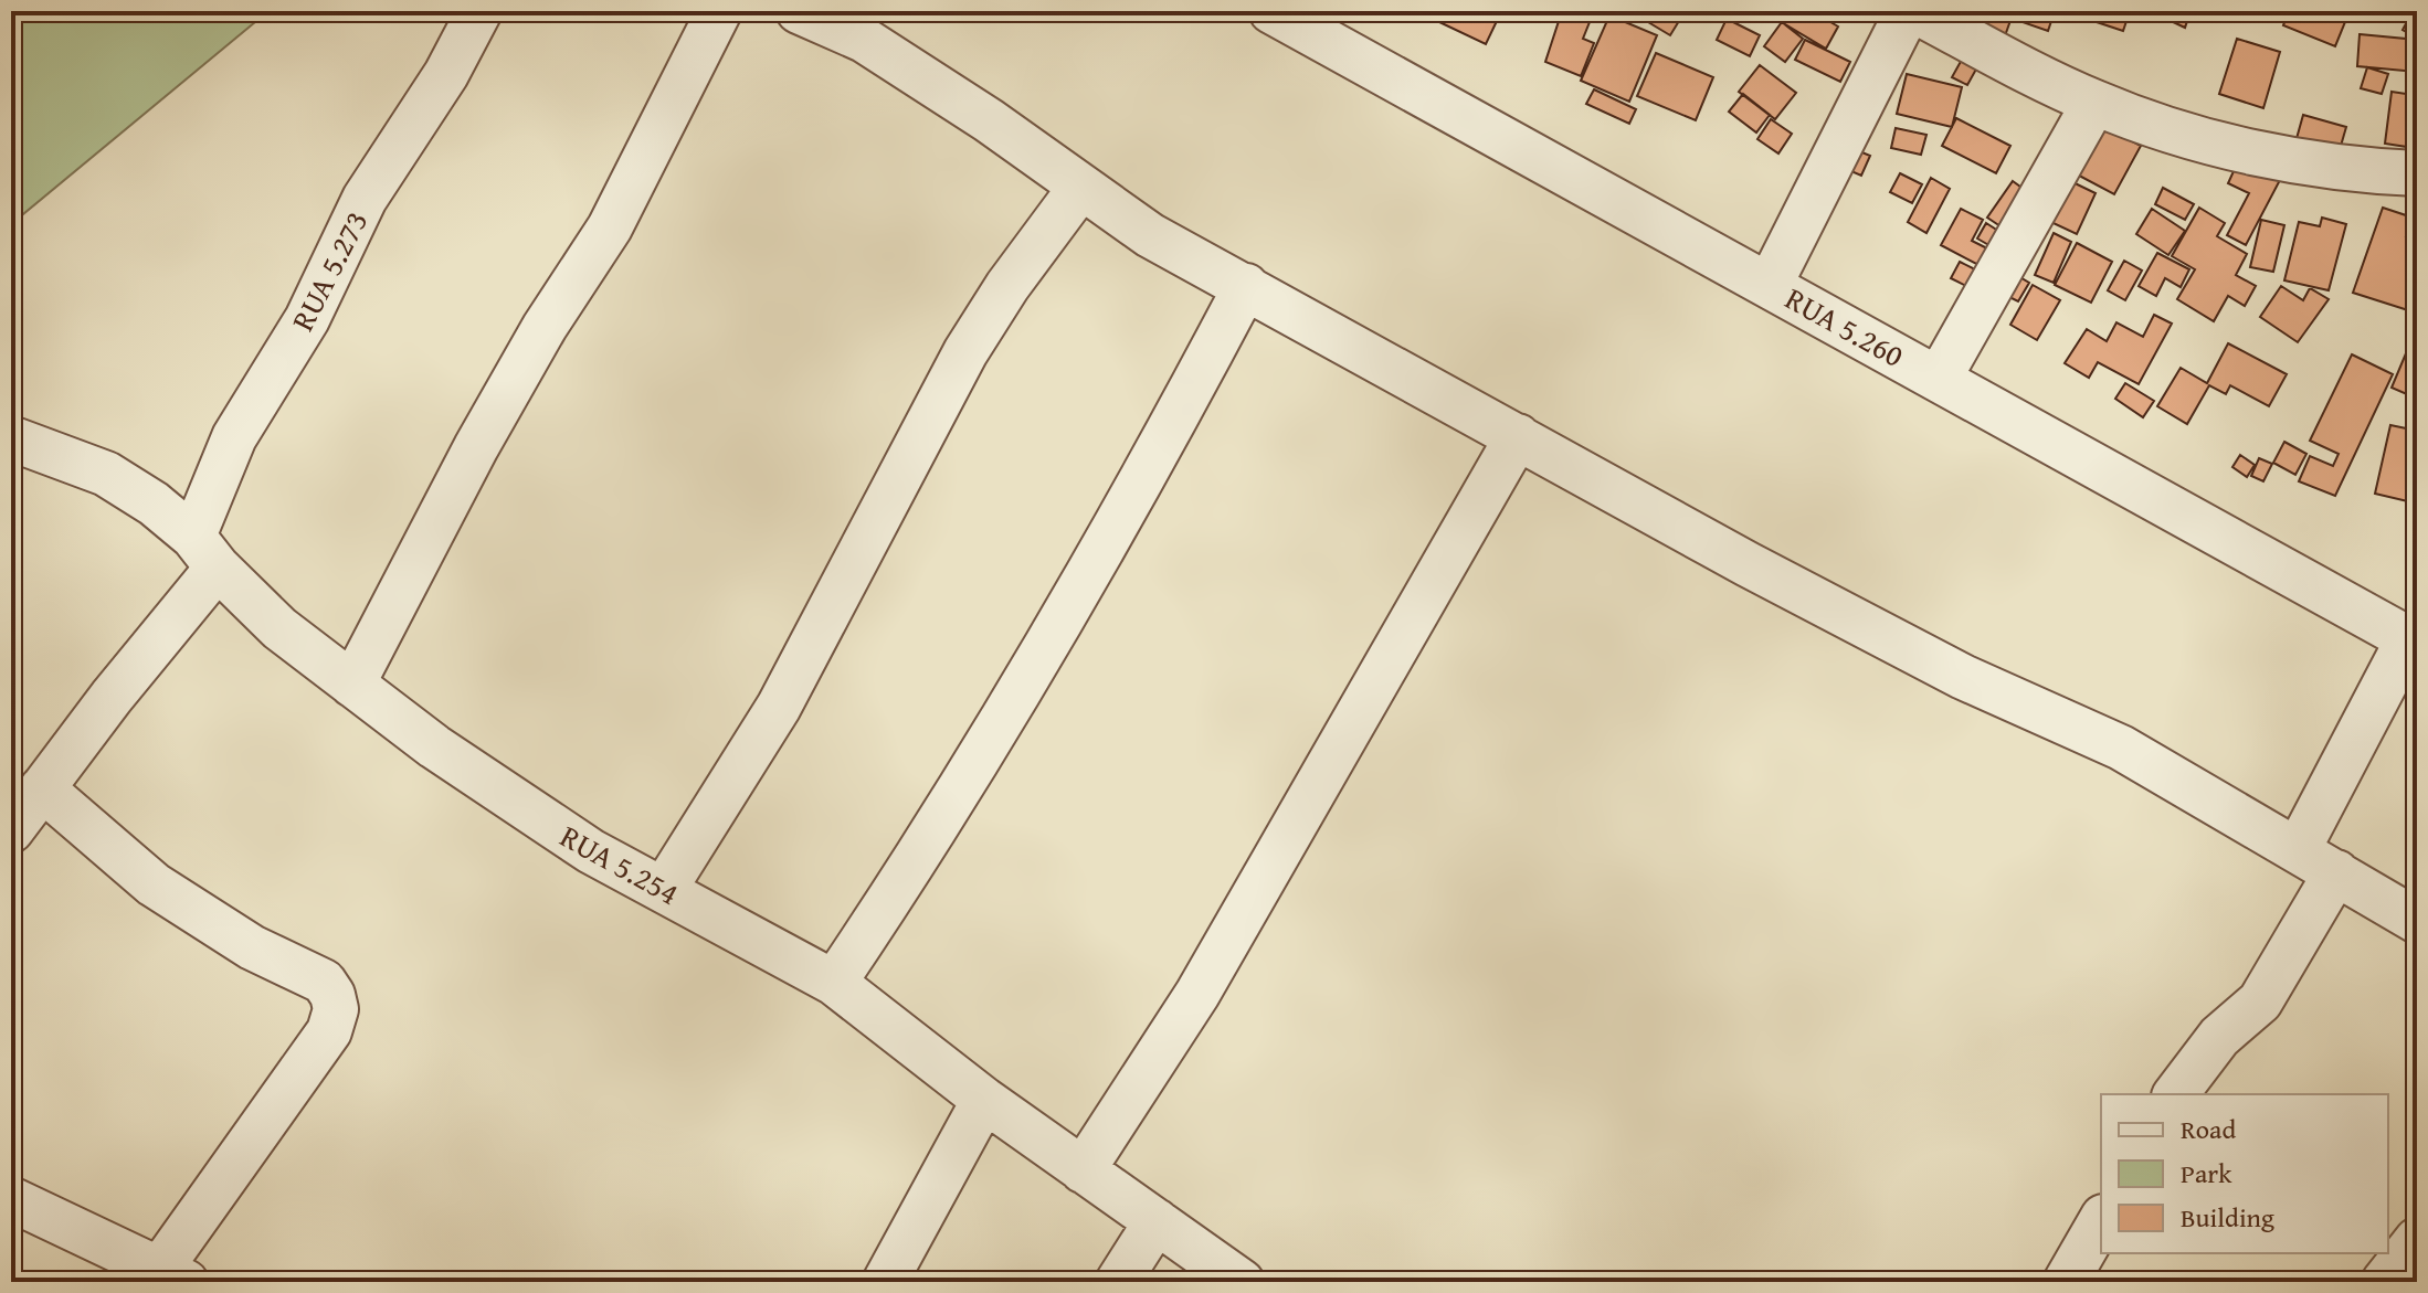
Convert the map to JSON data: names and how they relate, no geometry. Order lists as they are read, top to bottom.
{
  "streets": {
    "street": ["RUA 5.273", "RUA 5.260", "RUA 5.254"]
  },
  "crossings": [
    ["RUA 5.273", "RUA 5.254"]
  ],
  "legend": ["Road", "Park", "Building"]
}
